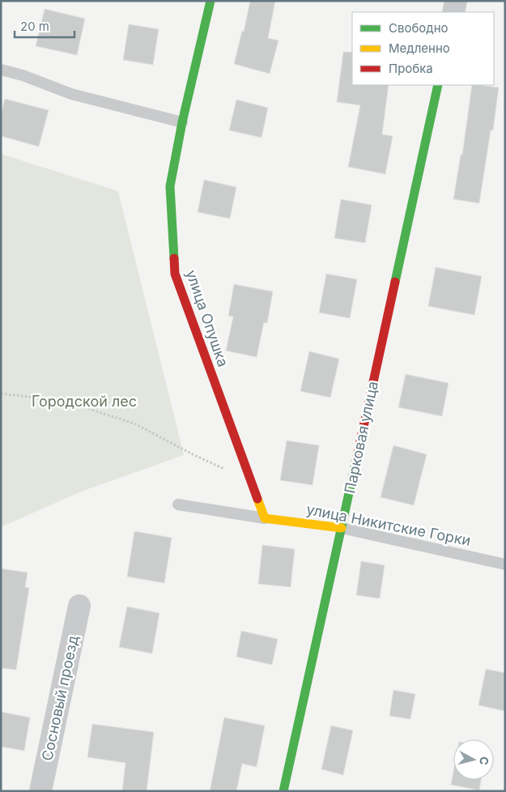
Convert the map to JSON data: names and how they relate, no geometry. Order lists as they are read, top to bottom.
{
  "streets": {
    "street": [
      "улица Опушка",
      "Парковая улица",
      "улица Никитские Горки",
      "Сосновый проезд"
    ]
  },
  "crossings": [
    ["улица Опушка", "улица Никитские Горки"],
    ["Парковая улица", "улица Никитские Горки"]
  ],
  "parks": ["Городской лес"],
  "legend": ["Свободно", "Медленно", "Пробка"],
  "scale_bar": "20 m",
  "north": "right"
}
